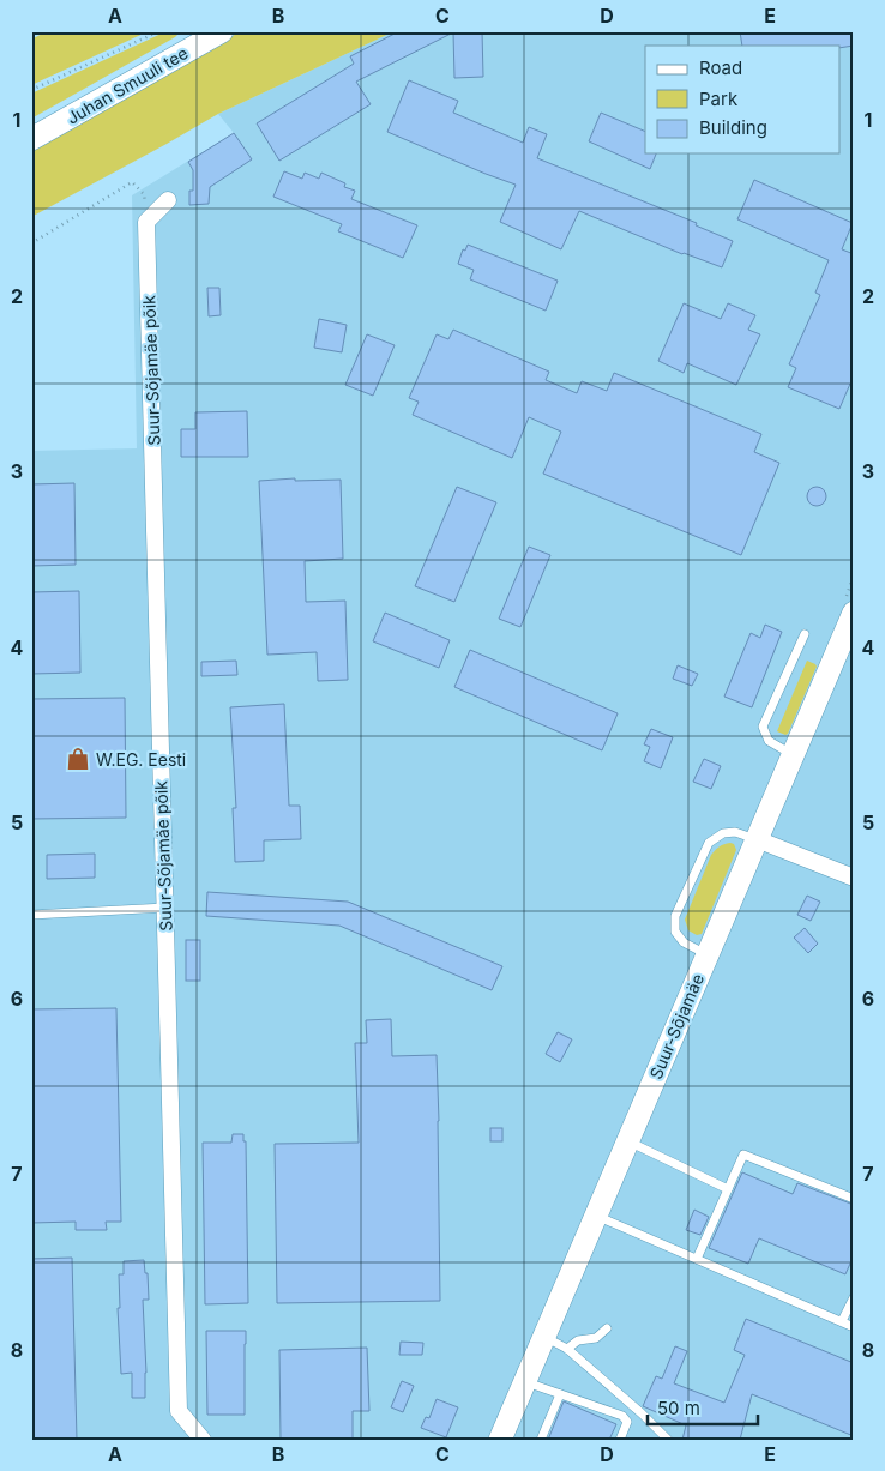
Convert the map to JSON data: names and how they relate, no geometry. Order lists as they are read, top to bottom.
{
  "streets": {
    "main road": ["Juhan Smuuli tee", "Suur-Sõjamäe"],
    "street": ["Suur-Sõjamäe põik"]
  },
  "places": {
    "shop": ["W.EG. Eesti"]
  },
  "legend": ["Road", "Park", "Building"],
  "scale_bar": "50 m",
  "grid": {
    "columns": [
      "A",
      "B",
      "C",
      "D",
      "E"
    ],
    "rows": [
      "1",
      "2",
      "3",
      "4",
      "5",
      "6",
      "7",
      "8"
    ]
  }
}
